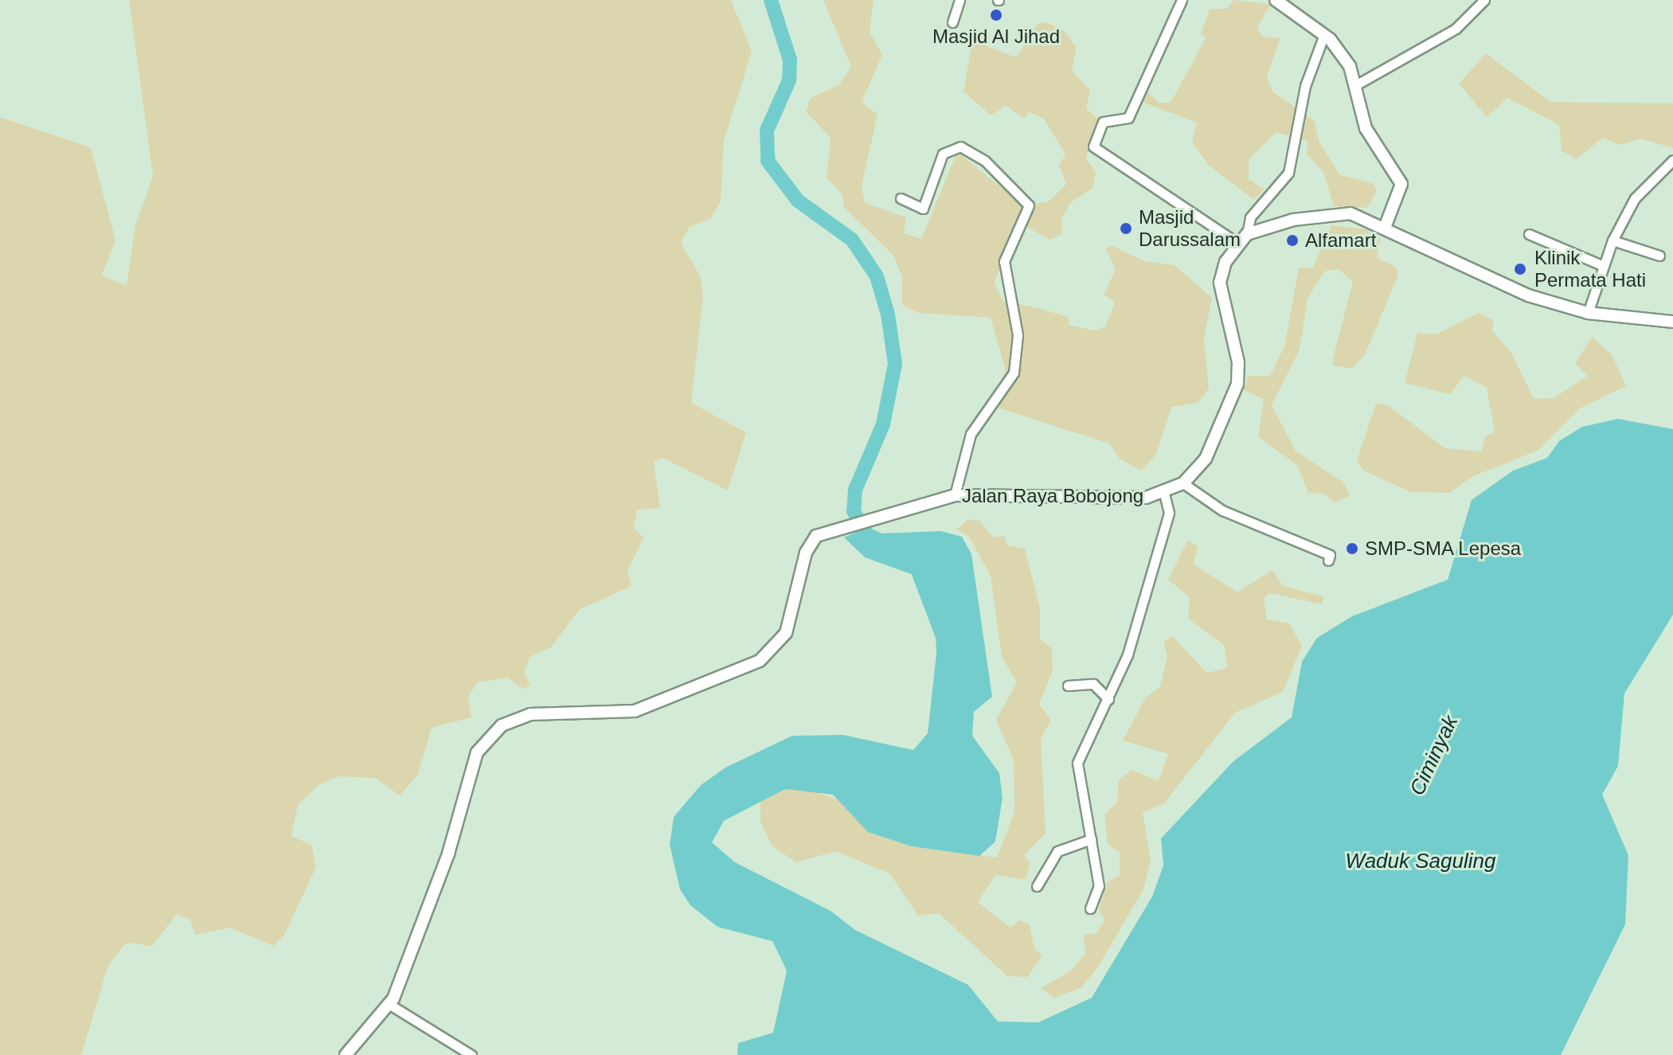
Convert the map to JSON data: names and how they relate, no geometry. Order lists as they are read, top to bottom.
{
  "streets": {
    "main road": ["Jalan Raya Bobojong"]
  },
  "water": ["Ciminyak", "Waduk Saguling"],
  "places": [
    "Masjid Al Jihad",
    "Masjid Darussalam",
    "Alfamart",
    "Klinik Permata Hati",
    "SMP-SMA Lepesa"
  ]
}
